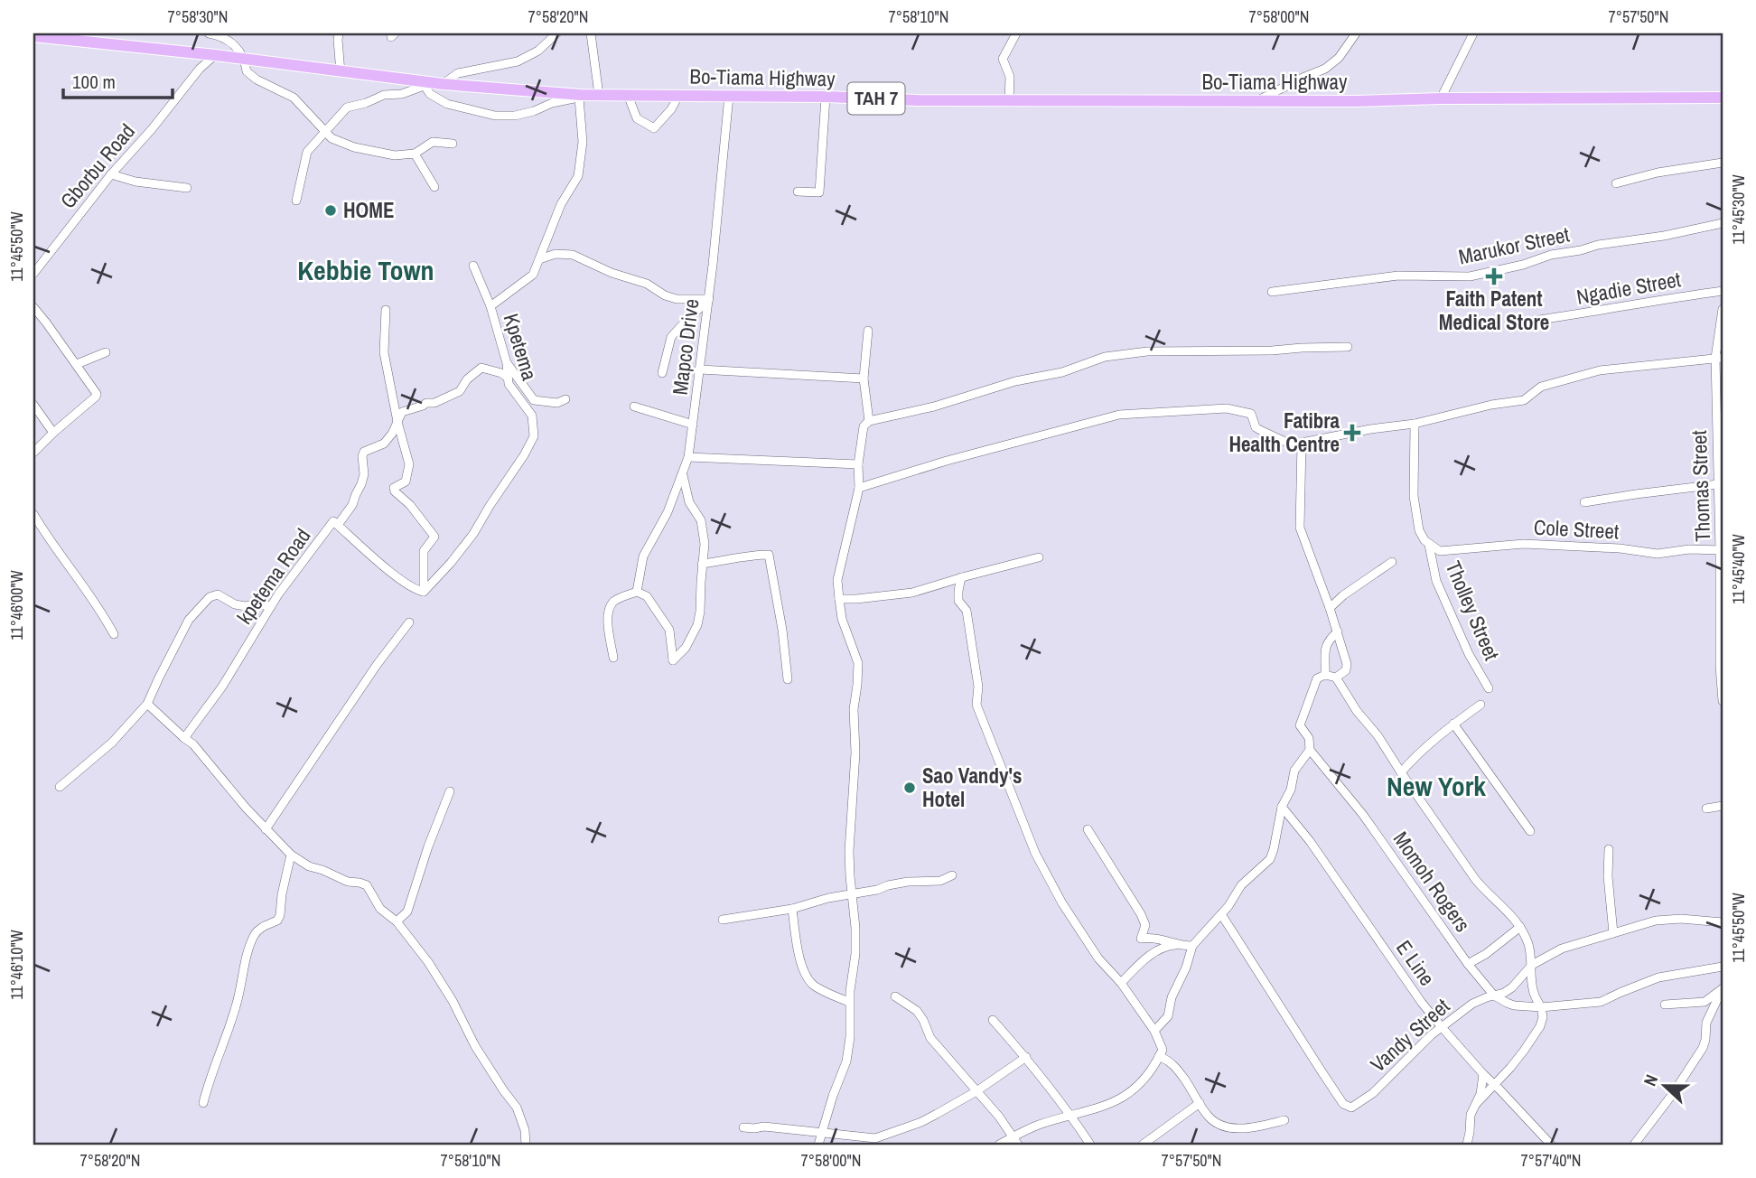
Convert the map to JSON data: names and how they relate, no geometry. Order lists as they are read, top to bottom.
{
  "streets": {
    "highway": ["Bo-Tiama Highway", "TAH 7"],
    "street": [
      "Gborbu Road",
      "Marukor Street",
      "Ngadie Street",
      "Kpetema",
      "Mapco Drive",
      "Thomas Street",
      "Cole Street",
      "kpetema Road",
      "Tholley Street",
      "Momoh Rogers",
      "E Line",
      "Vandy Street"
    ]
  },
  "crossings": [
    ["Bo-Tiama Highway", "Gborbu Road"],
    ["Bo-Tiama Highway", "Mapco Drive"],
    ["Kpetema", "kpetema Road"],
    ["Thomas Street", "Cole Street"],
    ["Cole Street", "Tholley Street"],
    ["Momoh Rogers", "Vandy Street"],
    ["E Line", "Vandy Street"]
  ],
  "districts": ["Kebbie Town", "New York"],
  "places": {
    "other": ["HOME", "Sao Vandy's Hotel"],
    "health": ["Faith Patent Medical Store", "Fatibra Health Centre"]
  },
  "scale_bar": "100 m",
  "north": "left",
  "coordinates": [
    "7°58'30\"N",
    "7°58'20\"N",
    "7°58'10\"N",
    "7°58'00\"N",
    "7°57'50\"N",
    "11°45'30\"W",
    "11°45'50\"W",
    "11°45'40\"W",
    "11°46'00\"W",
    "11°46'10\"W",
    "7°57'40\"N"
  ]
}
